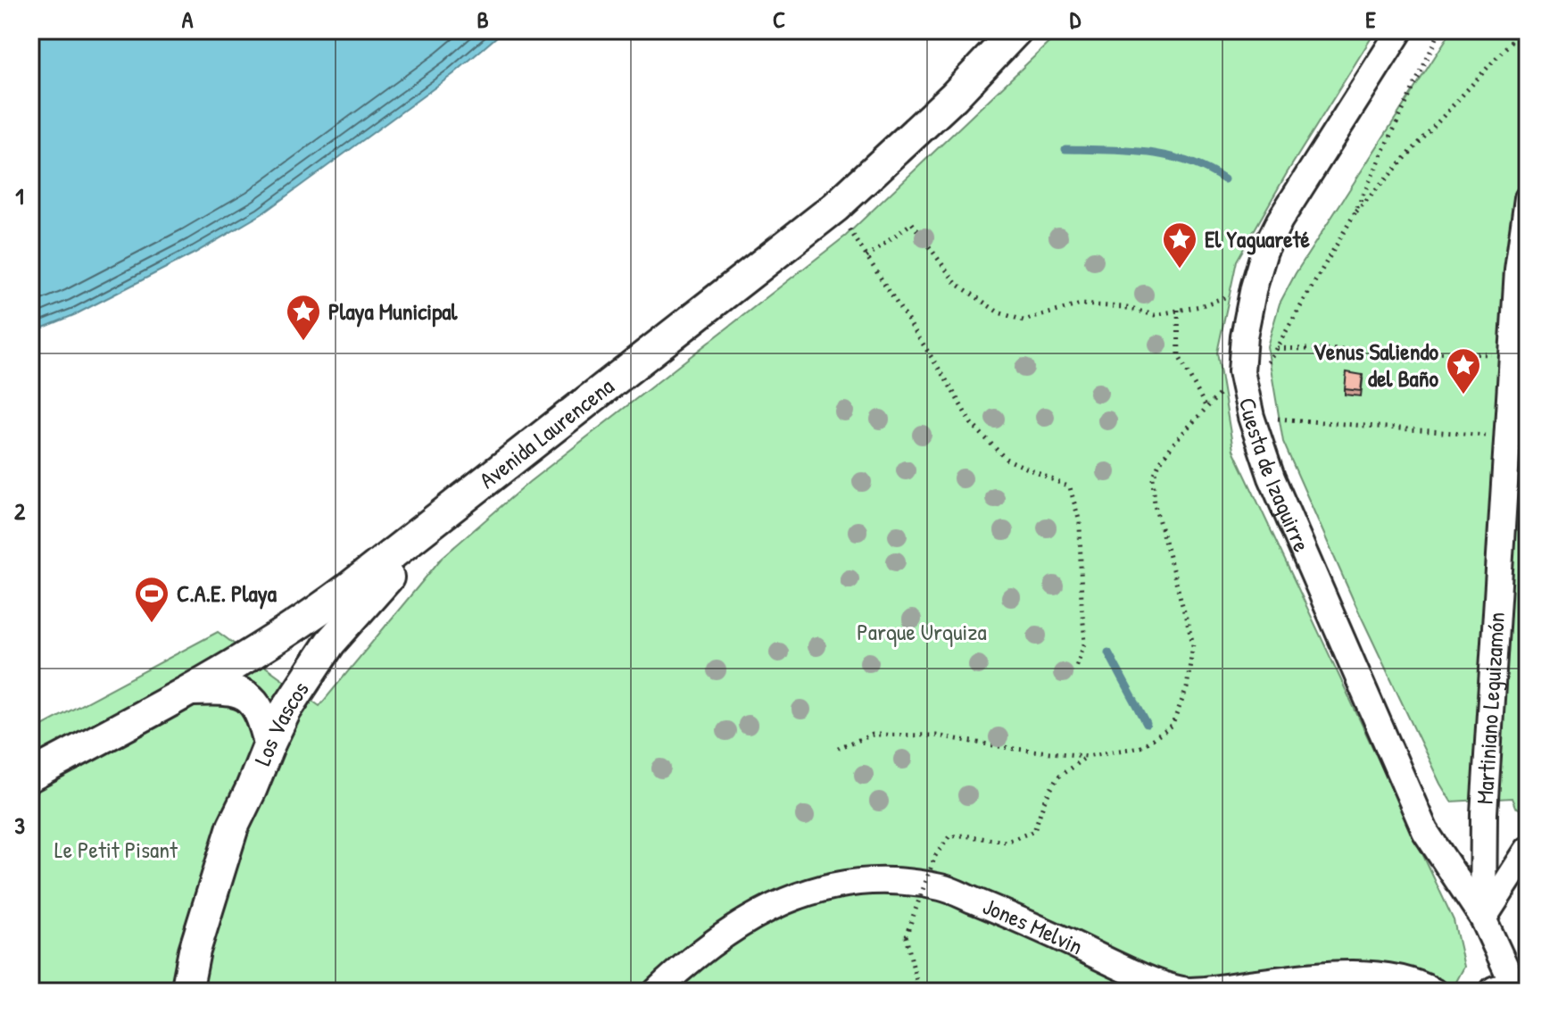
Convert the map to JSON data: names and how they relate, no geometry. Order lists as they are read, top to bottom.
{
  "streets": {
    "street": [
      "Avenida Laurencena",
      "Cuesta de Izaguirre",
      "Martiniano Leguizamón",
      "Los Vascos",
      "Jones Melvin"
    ]
  },
  "crossings": [
    ["Avenida Laurencena", "Los Vascos"],
    ["Cuesta de Izaguirre", "Martiniano Leguizamón"]
  ],
  "parks": ["Parque Urquiza", "Le Petit Pisant"],
  "places": {
    "place": ["El Yaguareté", "Playa Municipal", "Venus Saliendo del Baño"],
    "sports": ["C.A.E. Playa"]
  },
  "grid": {
    "columns": [
      "A",
      "B",
      "C",
      "D",
      "E"
    ],
    "rows": ["1", "2", "3"]
  }
}
